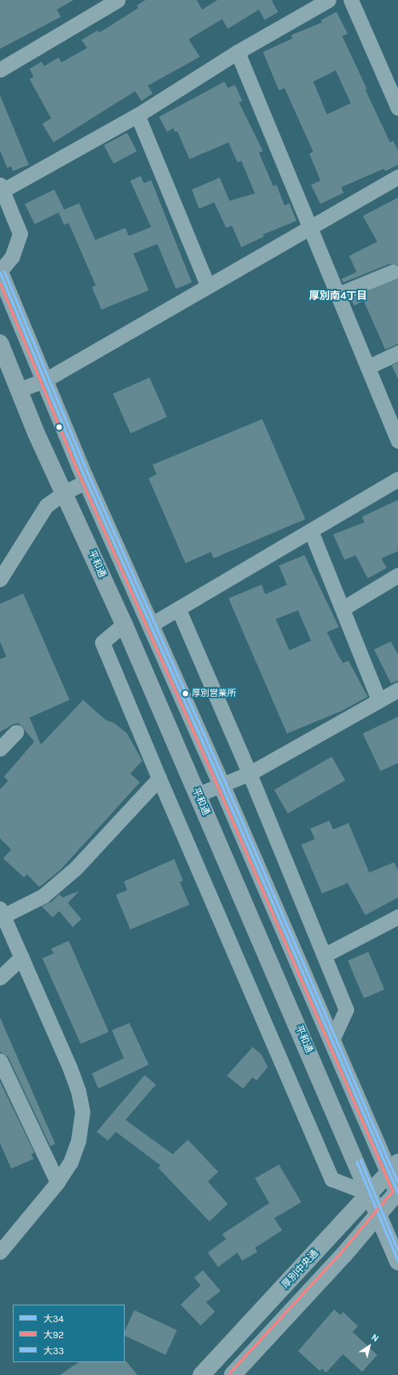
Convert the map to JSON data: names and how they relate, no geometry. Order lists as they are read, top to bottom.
{
  "streets": {
    "highway": ["平和通"],
    "main road": ["厚別中央通"]
  },
  "crossings": [
    ["平和通", "厚別中央通"]
  ],
  "districts": ["厚別南4丁目"],
  "places": ["厚別営業所"],
  "lines": ["transit line 大33", "transit line 大34", "transit line 大92"],
  "legend": ["大34", "大92", "大33"],
  "north": "top right"
}
